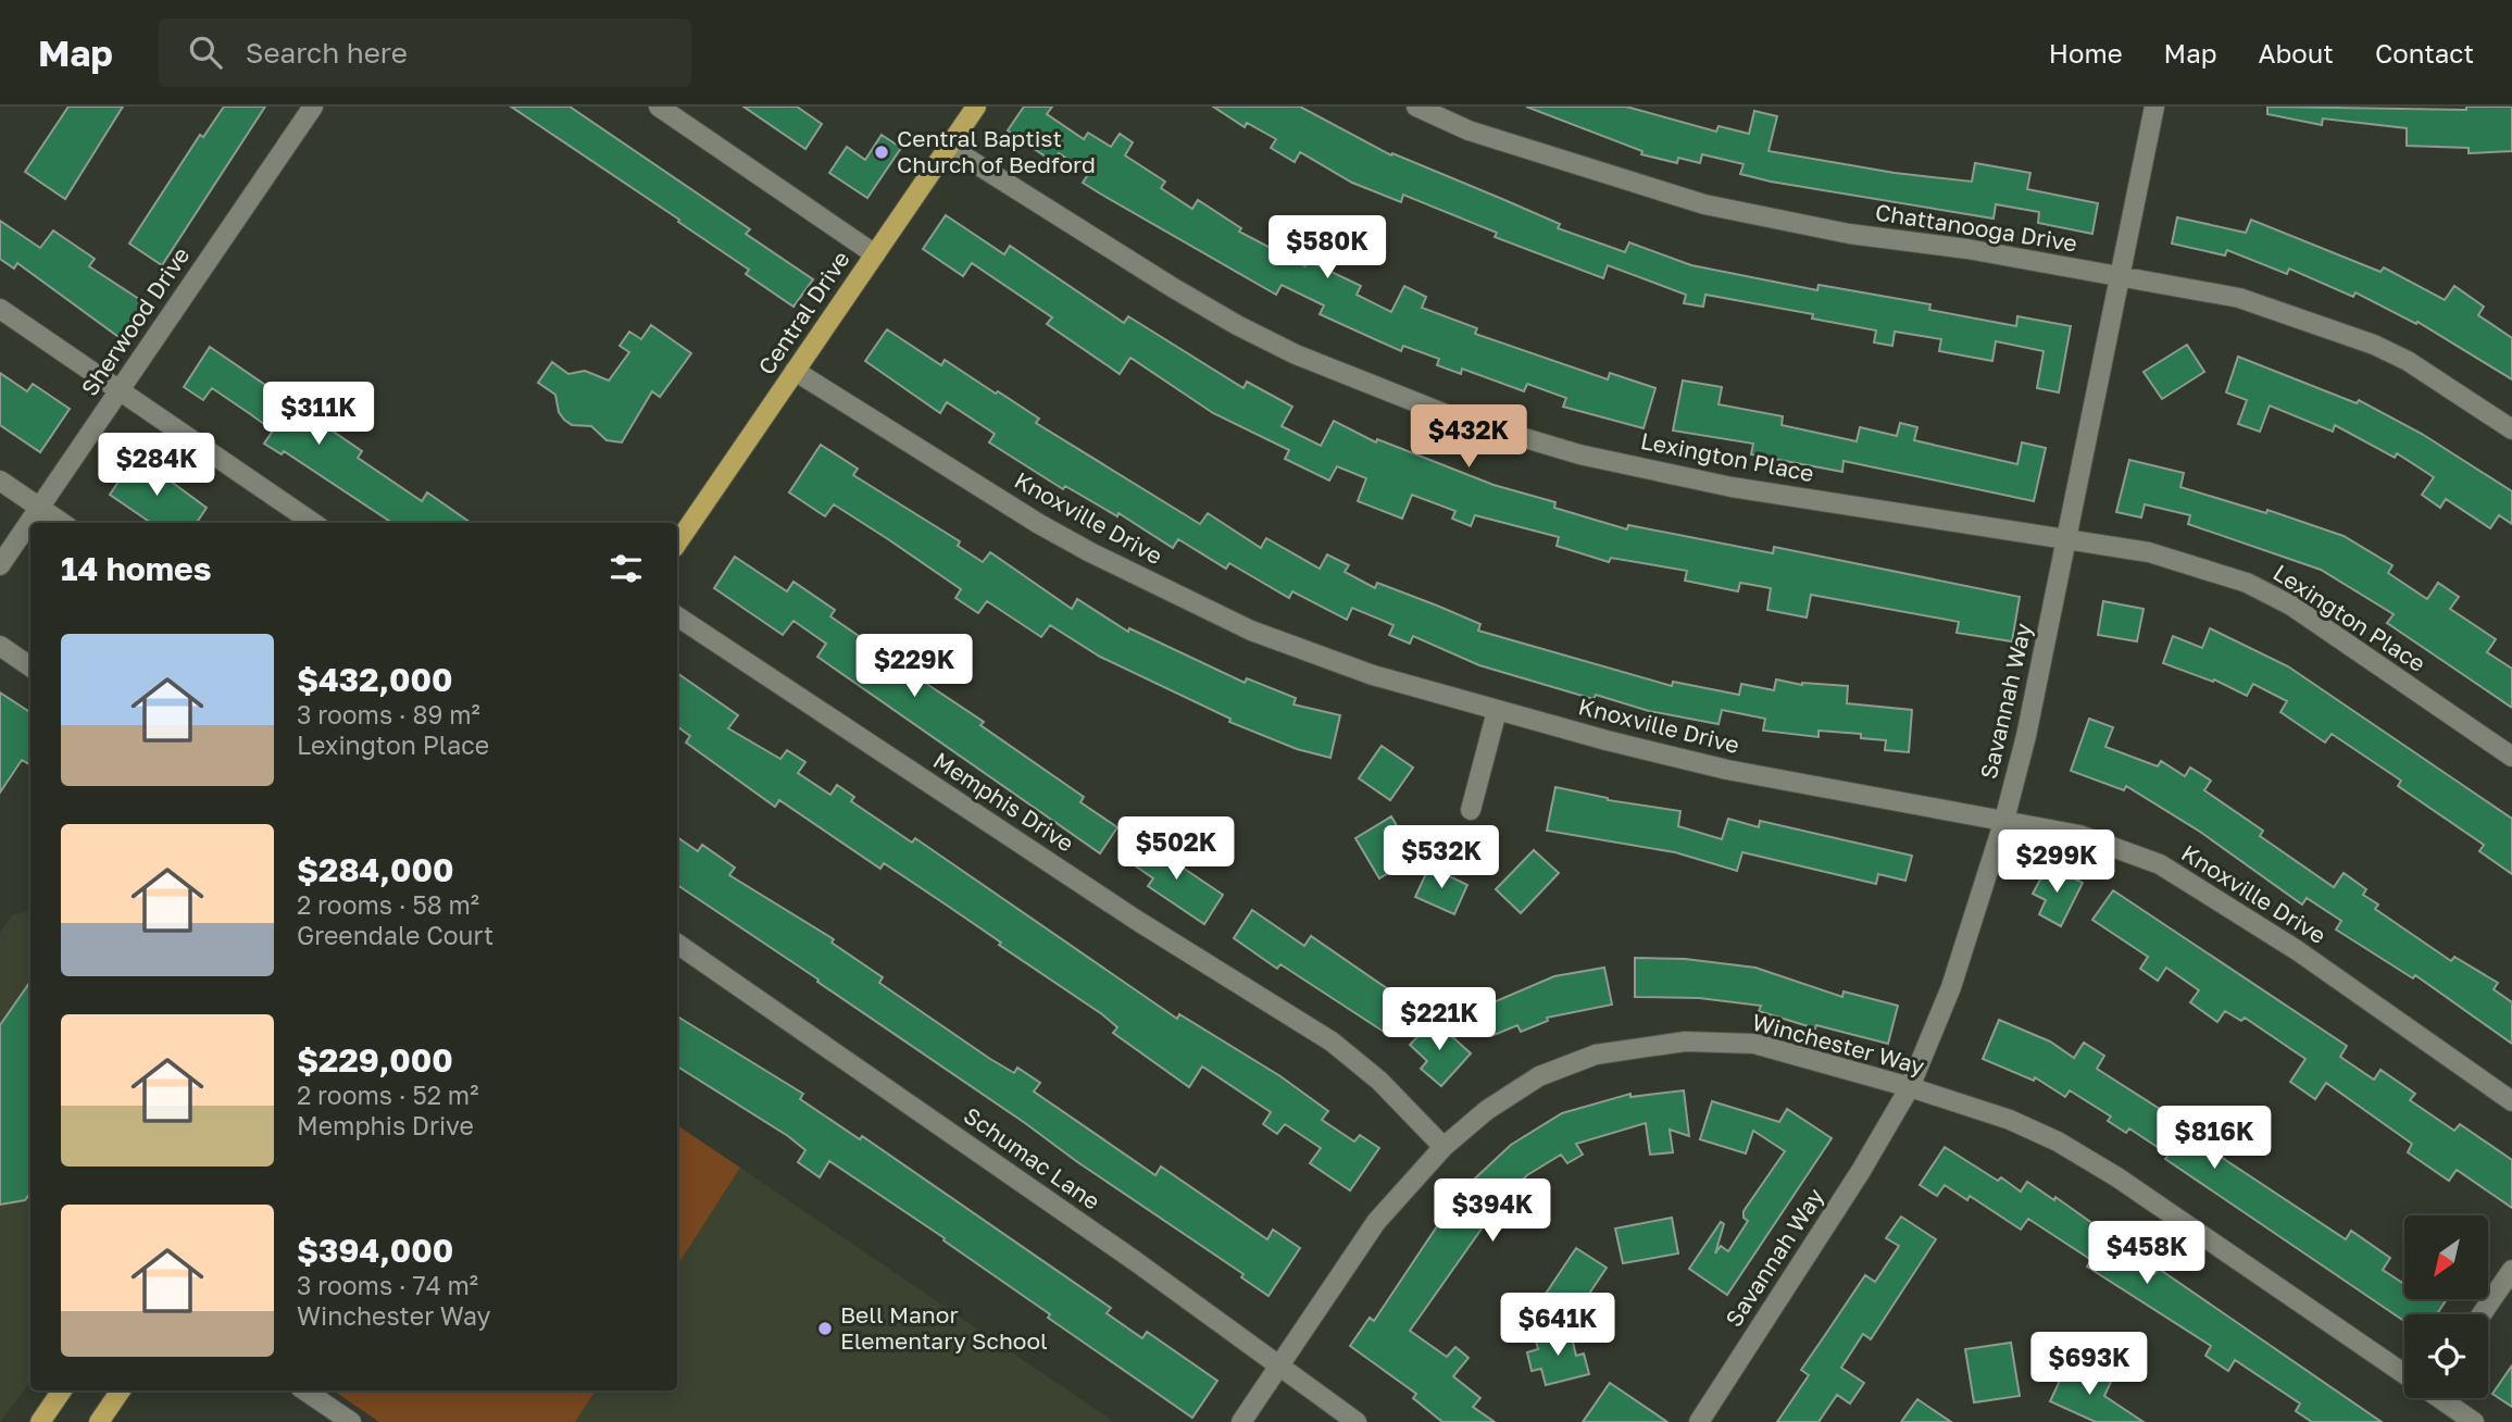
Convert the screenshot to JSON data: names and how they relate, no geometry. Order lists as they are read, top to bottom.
{
  "streets": {
    "main road": ["Central Drive"],
    "street": [
      "Chattanooga Drive",
      "Sherwood Drive",
      "Lexington Place",
      "Knoxville Drive",
      "Savannah Way",
      "Memphis Drive",
      "Winchester Way",
      "Schumac Lane"
    ]
  },
  "crossings": [
    ["Chattanooga Drive", "Savannah Way"],
    ["Central Drive", "Lexington Place"],
    ["Central Drive", "Knoxville Drive"],
    ["Lexington Place", "Savannah Way"],
    ["Knoxville Drive", "Savannah Way"],
    ["Savannah Way", "Winchester Way"],
    ["Memphis Drive", "Winchester Way"],
    ["Winchester Way", "Schumac Lane"]
  ],
  "places": ["Central Baptist Church of Bedford", "Bell Manor Elementary School"],
  "north": "bottom left",
  "page": {
    "header": "Map",
    "search": "Search here",
    "nav": [
      "Home",
      "Map",
      "About",
      "Contact"
    ],
    "price": [
      "$580K",
      "$311K",
      "$432K",
      "$284K",
      "$229K",
      "$502K",
      "$532K",
      "$299K",
      "$221K",
      "$816K",
      "$394K",
      "$458K",
      "$641K",
      "$693K"
    ],
    "heading": "14 homes",
    "list": [
      {
        "name": "$432,000",
        "note": "3 rooms · 89 m² · Lexington Place"
      },
      {
        "name": "$284,000",
        "note": "2 rooms · 58 m² · Greendale Court"
      },
      {
        "name": "$229,000",
        "note": "2 rooms · 52 m² · Memphis Drive"
      },
      {
        "name": "$394,000",
        "note": "3 rooms · 74 m² · Winchester Way"
      }
    ]
  }
}
